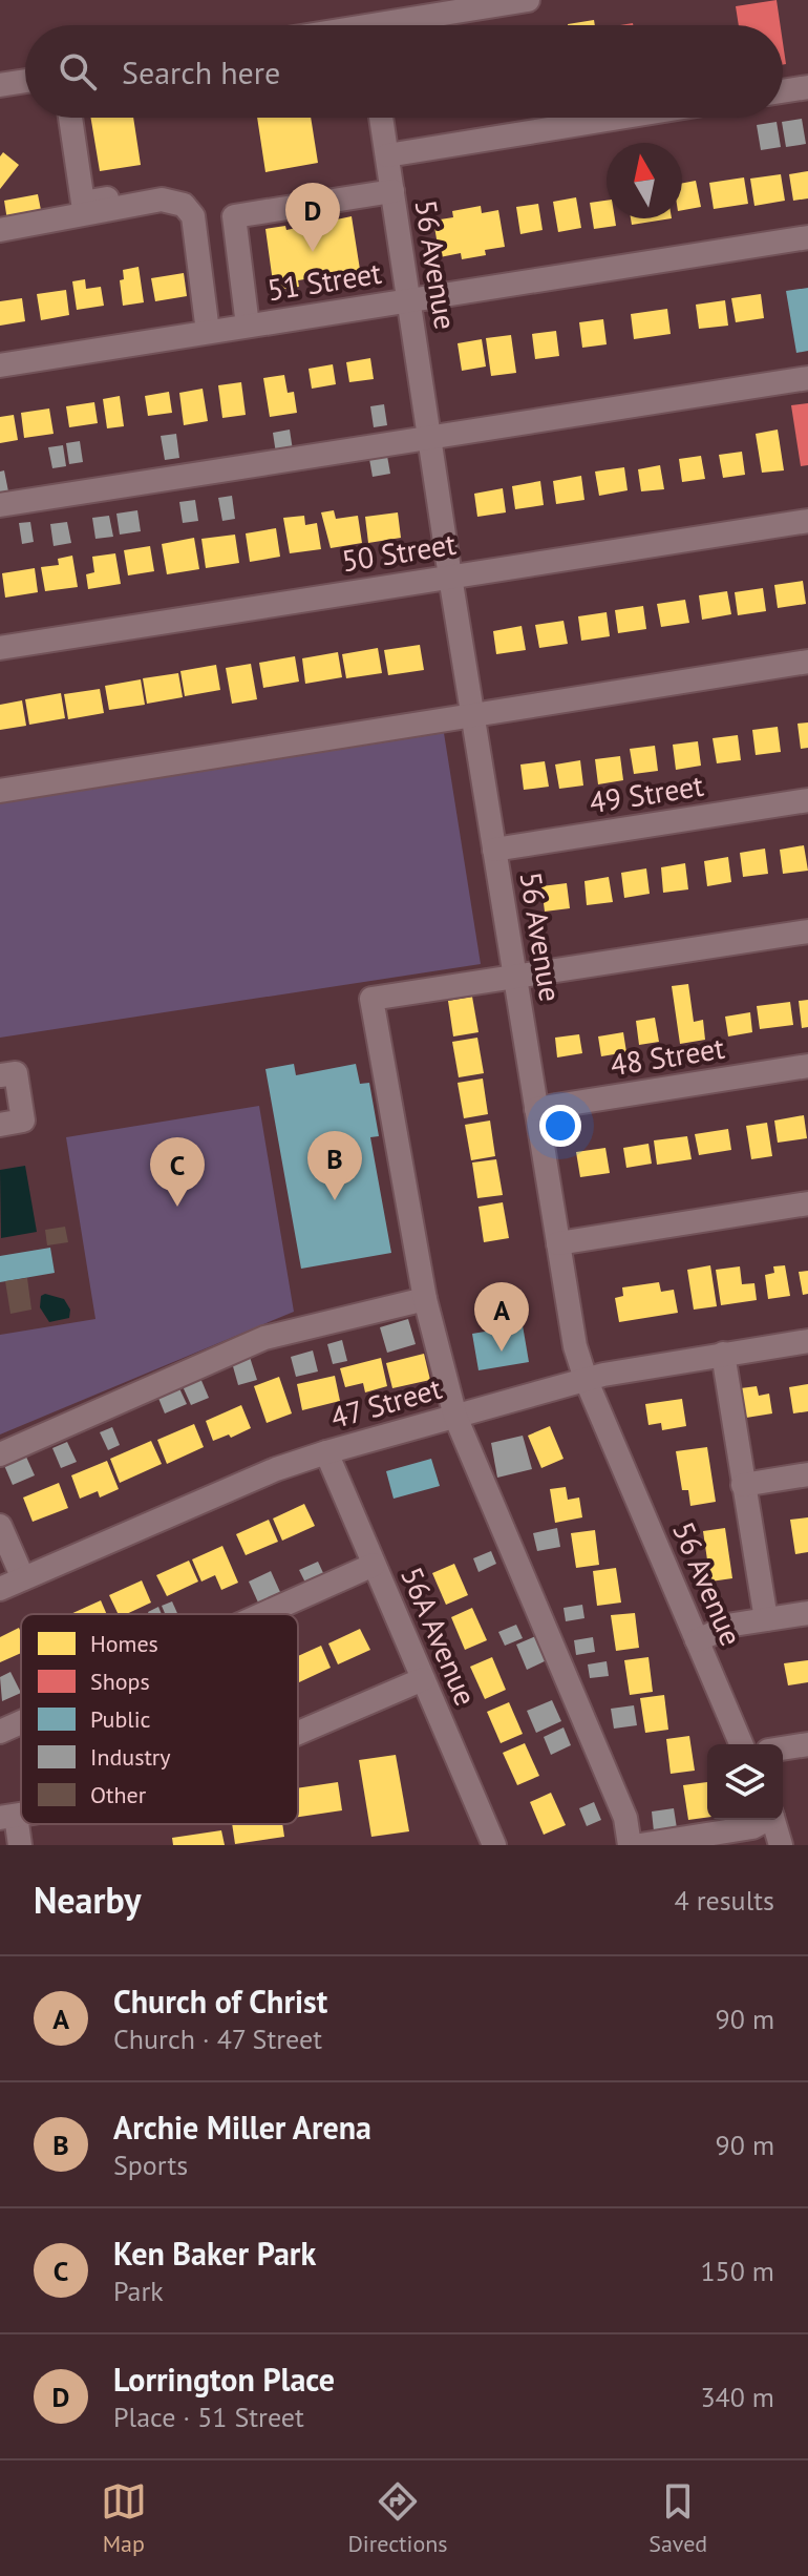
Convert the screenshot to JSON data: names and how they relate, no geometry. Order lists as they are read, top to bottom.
{
  "streets": {
    "street": [
      "56 Avenue",
      "51 Street",
      "50 Street",
      "49 Street",
      "48 Street",
      "47 Street",
      "56A Avenue"
    ]
  },
  "crossings": [
    ["56 Avenue", "51 Street"],
    ["56 Avenue", "50 Street"],
    ["56 Avenue", "49 Street"],
    ["56 Avenue", "48 Street"],
    ["56 Avenue", "47 Street"],
    ["47 Street", "56A Avenue"]
  ],
  "legend": [
    "Homes",
    "Shops",
    "Public",
    "Industry",
    "Other"
  ],
  "north": "top",
  "page": {
    "search": "Search here",
    "pins": [
      "D",
      "B",
      "C",
      "A"
    ],
    "heading": ["Nearby", "4 results"],
    "list": [
      {
        "mark": "A",
        "name": "Church of Christ",
        "note": "Church · 47 Street",
        "value": "90 m"
      },
      {
        "mark": "B",
        "name": "Archie Miller Arena",
        "note": "Sports",
        "value": "90 m"
      },
      {
        "mark": "C",
        "name": "Ken Baker Park",
        "note": "Park",
        "value": "150 m"
      },
      {
        "mark": "D",
        "name": "Lorrington Place",
        "note": "Place · 51 Street",
        "value": "340 m"
      }
    ],
    "nav": ["Map", "Directions", "Saved"]
  }
}
